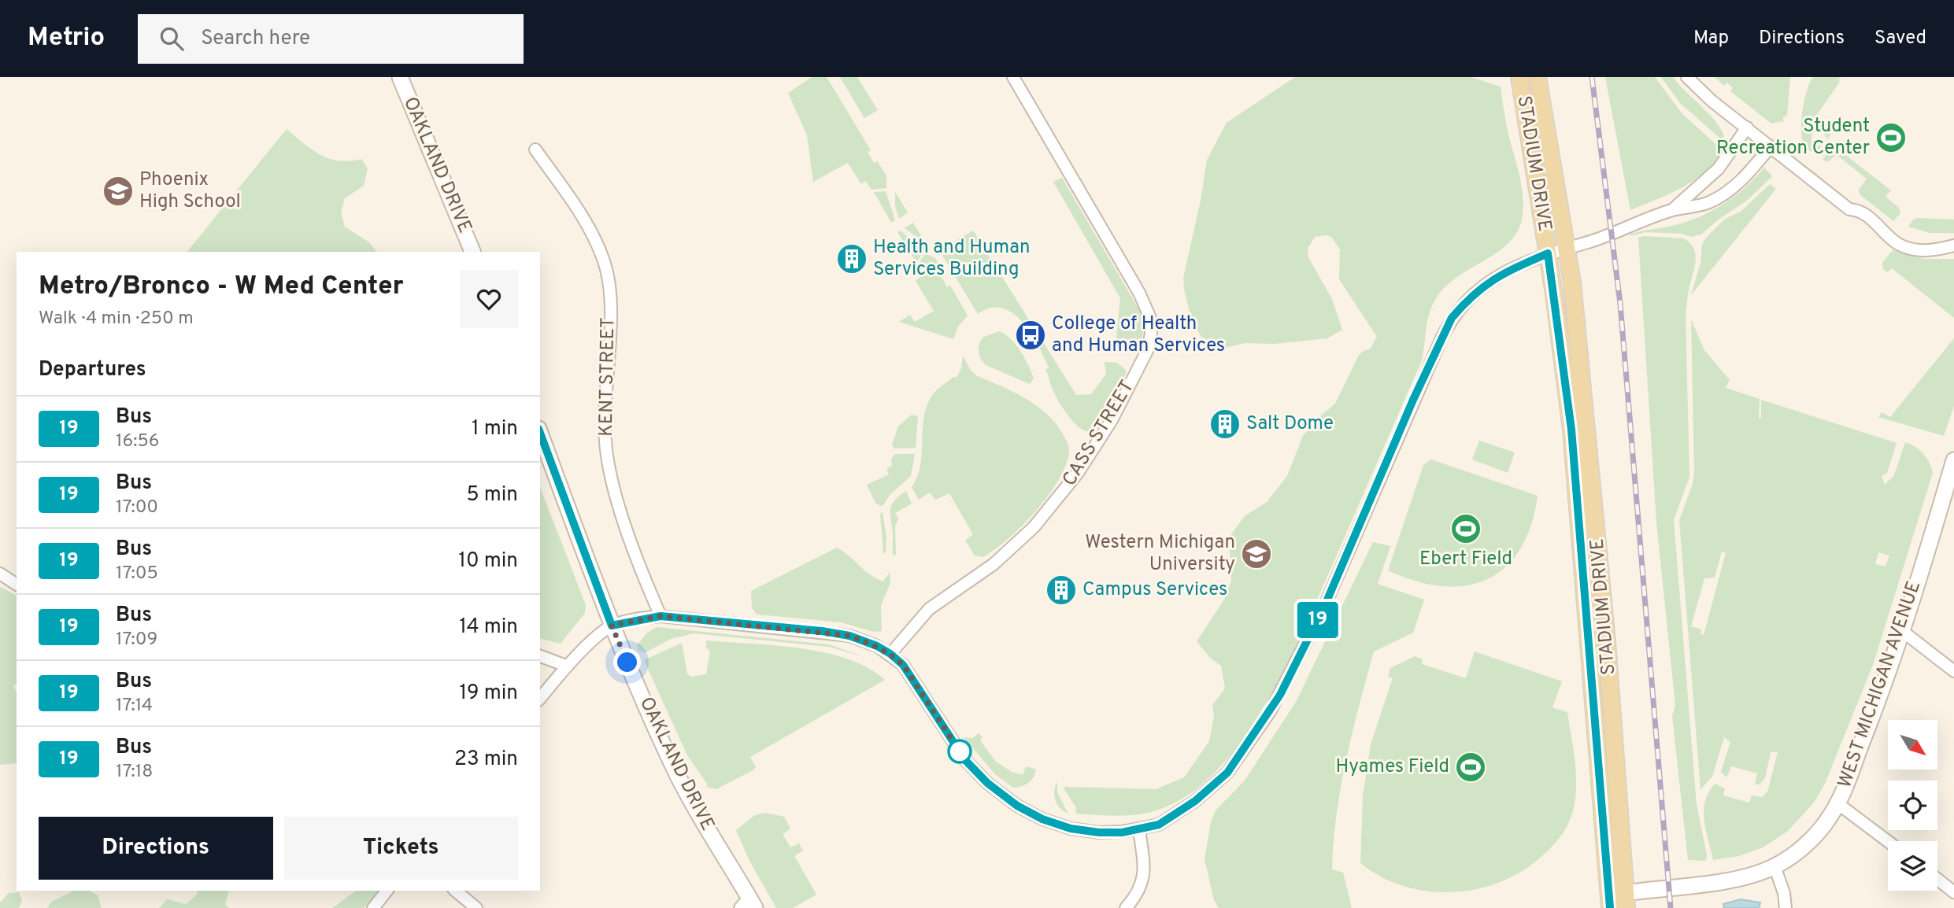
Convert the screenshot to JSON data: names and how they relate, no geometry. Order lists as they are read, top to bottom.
{
  "streets": {
    "main road": ["STADIUM DRIVE", "OAKLAND DRIVE", "WEST MICHIGAN AVENUE"],
    "street": ["KENT STREET", "CASS STREET"]
  },
  "crossings": [
    ["STADIUM DRIVE", "WEST MICHIGAN AVENUE"]
  ],
  "places": {
    "sports": ["Student Recreation Center", "Ebert Field", "Hyames Field"],
    "school or university": ["Phoenix High School", "Western Michigan University"],
    "building": ["Health and Human Services Building", "Salt Dome", "Campus Services"],
    "bus stop": ["College of Health and Human Services"]
  },
  "lines": ["bus line 19"],
  "north": "bottom right",
  "page": {
    "header": "Metrio",
    "search": "Search here",
    "nav": ["Map", "Directions", "Saved"],
    "on_map": "19",
    "heading": [
      ["Metro/Bronco - W Med Center", "Walk · 4 min · 250 m"],
      "Departures"
    ],
    "list": [
      {
        "mark": "19",
        "name": "Bus",
        "note": "16:56",
        "value": "1 min"
      },
      {
        "mark": "19",
        "name": "Bus",
        "note": "17:00",
        "value": "5 min"
      },
      {
        "mark": "19",
        "name": "Bus",
        "note": "17:05",
        "value": "10 min"
      },
      {
        "mark": "19",
        "name": "Bus",
        "note": "17:09",
        "value": "14 min"
      },
      {
        "mark": "19",
        "name": "Bus",
        "note": "17:14",
        "value": "19 min"
      },
      {
        "mark": "19",
        "name": "Bus",
        "note": "17:18",
        "value": "23 min"
      }
    ],
    "buttons": ["Directions", "Tickets"]
  }
}
